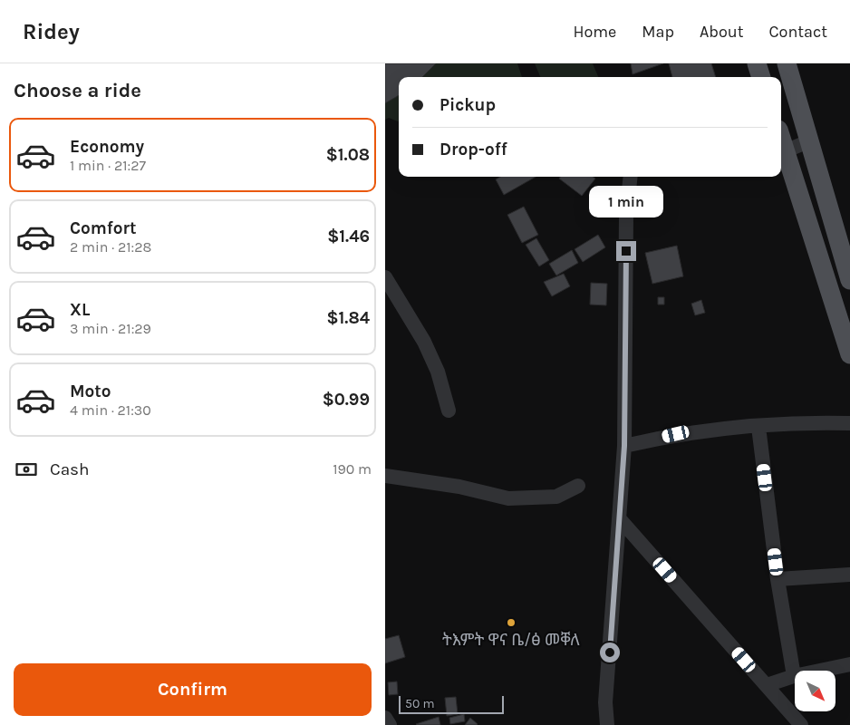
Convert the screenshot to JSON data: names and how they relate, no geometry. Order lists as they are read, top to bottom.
{
  "places": ["ትእምት ዋና ቤ/ፅ መቐለ"],
  "scale_bar": "50 m",
  "north": "bottom right",
  "page": {
    "header": "Ridey",
    "nav": [
      "Home",
      "Map",
      "About",
      "Contact"
    ],
    "heading": "Choose a ride",
    "banner": ["Pickup", "Drop-off"],
    "list": [
      {
        "name": "Economy",
        "note": "1 min · 21:27",
        "value": "$1.08"
      },
      {
        "name": "Comfort",
        "note": "2 min · 21:28",
        "value": "$1.46"
      },
      {
        "name": "XL",
        "note": "3 min · 21:29",
        "value": "$1.84"
      },
      {
        "name": "Moto",
        "note": "4 min · 21:30",
        "value": "$0.99"
      }
    ],
    "bubble": "1 min",
    "pay": ["Cash", "190 m"],
    "buttons": "Confirm",
    "scale": "50 m"
  }
}
